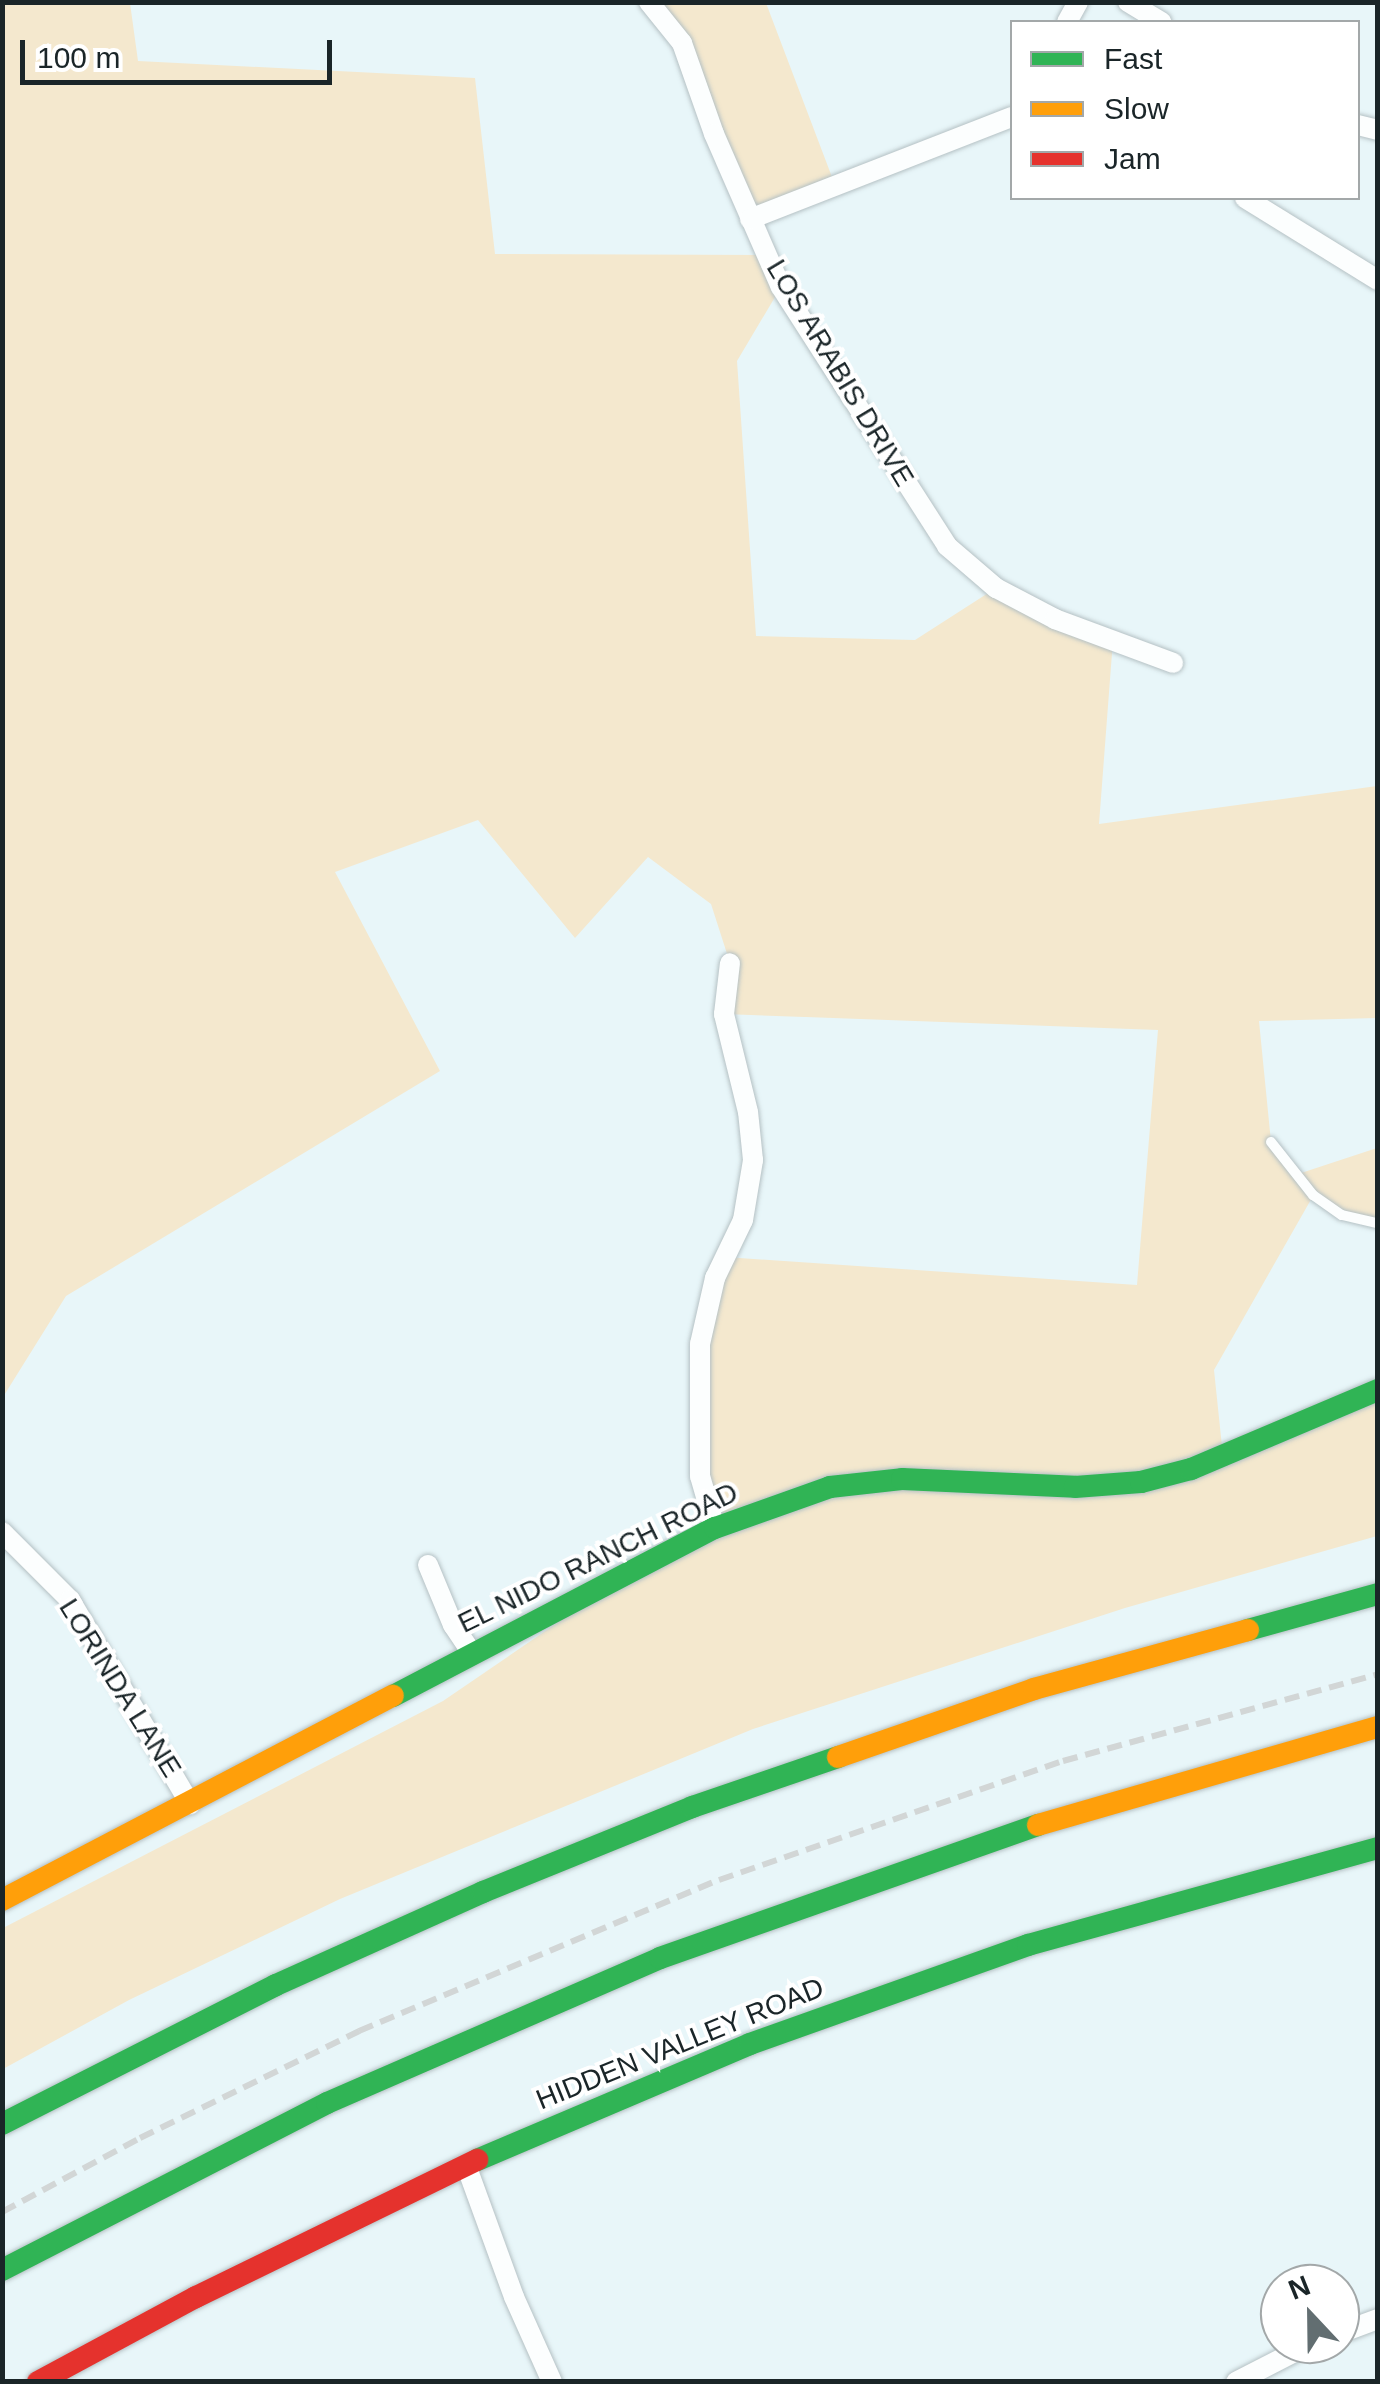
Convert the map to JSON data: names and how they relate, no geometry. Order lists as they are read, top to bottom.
{
  "streets": {
    "main road": ["EL NIDO RANCH ROAD", "HIDDEN VALLEY ROAD"],
    "street": ["LOS ARABIS DRIVE", "LORINDA LANE"]
  },
  "crossings": [
    ["EL NIDO RANCH ROAD", "LORINDA LANE"]
  ],
  "legend": ["Fast", "Slow", "Jam"],
  "scale_bar": "100 m",
  "north": "top"
}
